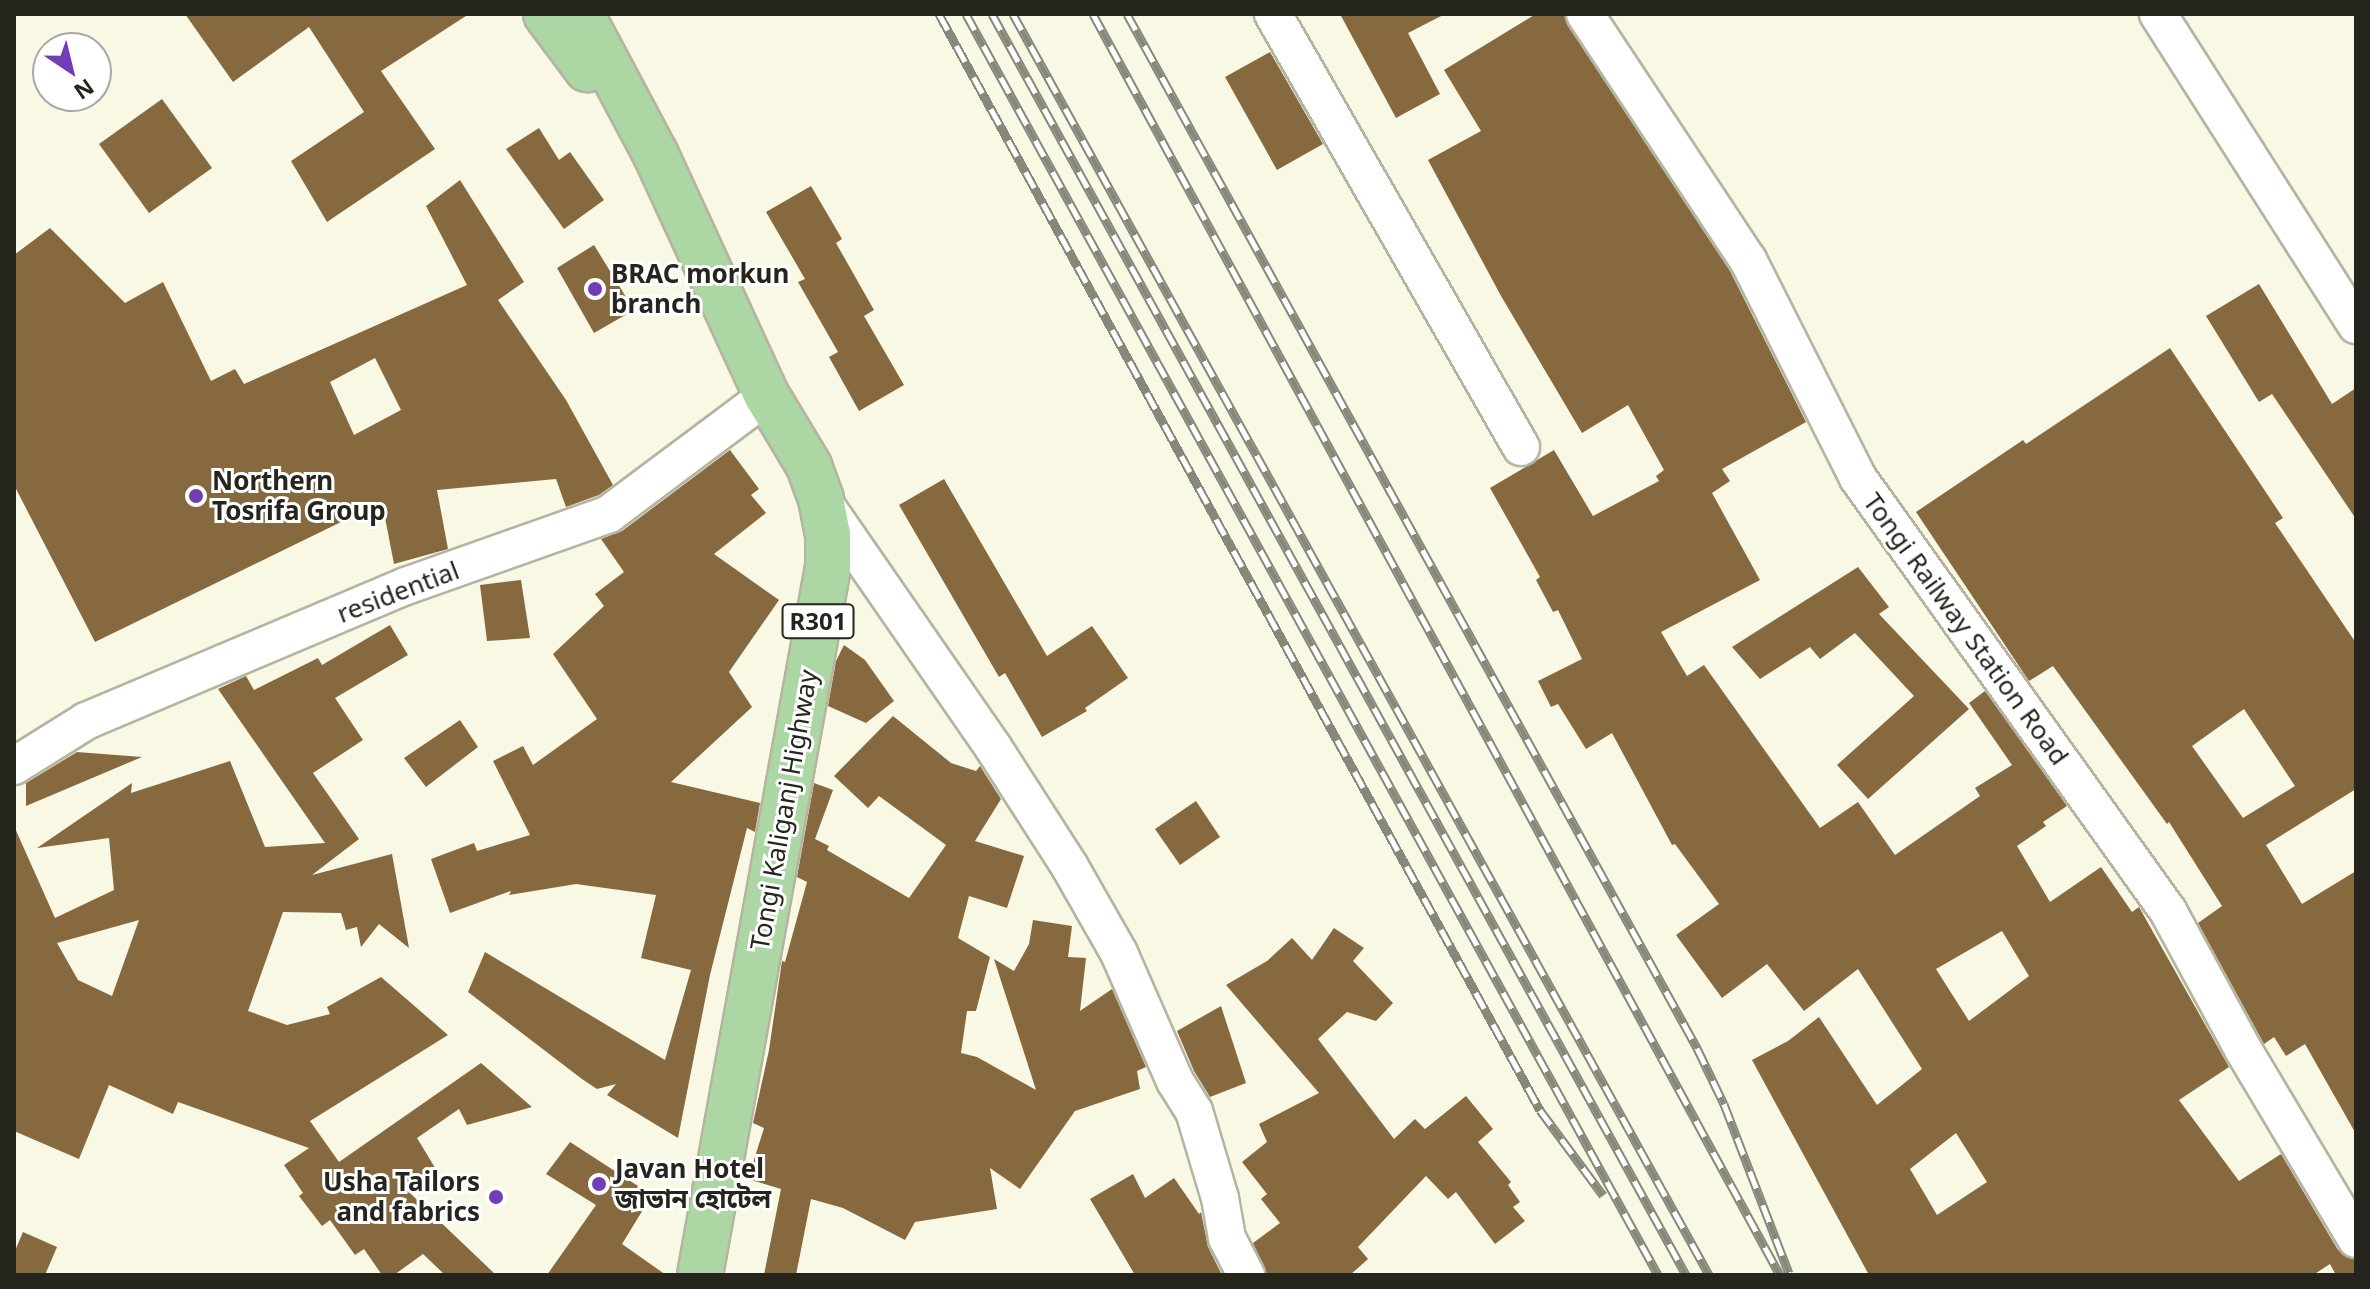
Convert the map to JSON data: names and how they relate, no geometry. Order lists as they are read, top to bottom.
{
  "streets": {
    "main road": ["R301", "Tongi Kaliganj Highway"],
    "street": ["residential", "Tongi Railway Station Road"]
  },
  "crossings": [
    ["residential", "Tongi Kaliganj Highway"],
    ["R301", "Tongi Kaliganj Highway"]
  ],
  "places": [
    "BRAC morkun branch",
    "Northern Tosrifa Group",
    "Javan Hotel জাভান হোটেল",
    "Usha Tailors and fabrics"
  ],
  "north": "bottom right"
}
